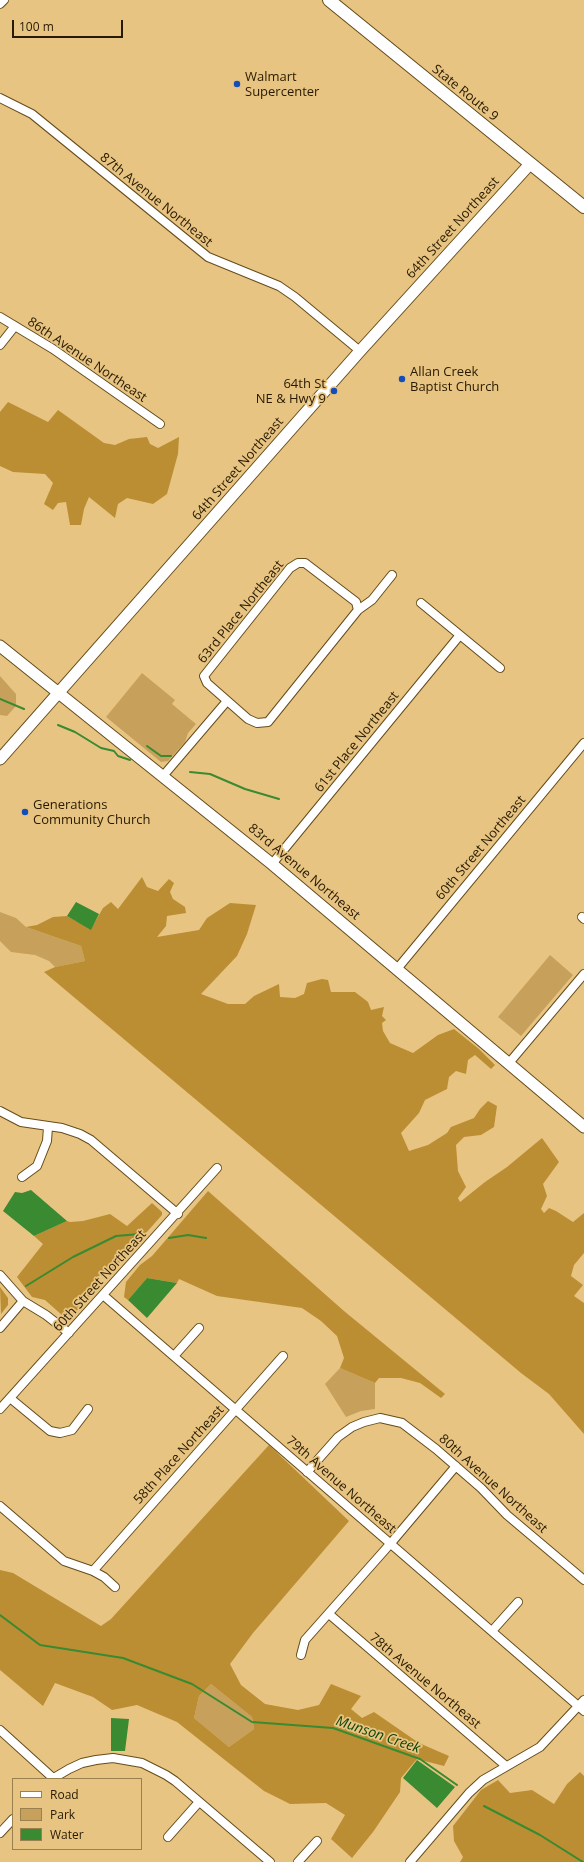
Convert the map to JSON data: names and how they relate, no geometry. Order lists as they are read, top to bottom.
{
  "streets": {
    "main road": ["State Route 9", "64th Street Northeast", "83rd Avenue Northeast"],
    "street": [
      "87th Avenue Northeast",
      "86th Avenue Northeast",
      "63rd Place Northeast",
      "61st Place Northeast",
      "60th Street Northeast",
      "58th Place Northeast",
      "80th Avenue Northeast",
      "79th Avenue Northeast",
      "78th Avenue Northeast"
    ]
  },
  "crossings": [
    ["State Route 9", "64th Street Northeast"],
    ["87th Avenue Northeast", "64th Street Northeast"],
    ["64th Street Northeast", "83rd Avenue Northeast"],
    ["61st Place Northeast", "83rd Avenue Northeast"],
    ["60th Street Northeast", "83rd Avenue Northeast"],
    ["60th Street Northeast", "79th Avenue Northeast"],
    ["58th Place Northeast", "79th Avenue Northeast"],
    ["80th Avenue Northeast", "79th Avenue Northeast"]
  ],
  "water": ["Munson Creek"],
  "places": [
    "Walmart Supercenter",
    "Allan Creek Baptist Church",
    "64th St NE & Hwy 9",
    "Generations Community Church"
  ],
  "legend": ["Road", "Park", "Water"],
  "scale_bar": "100 m"
}
